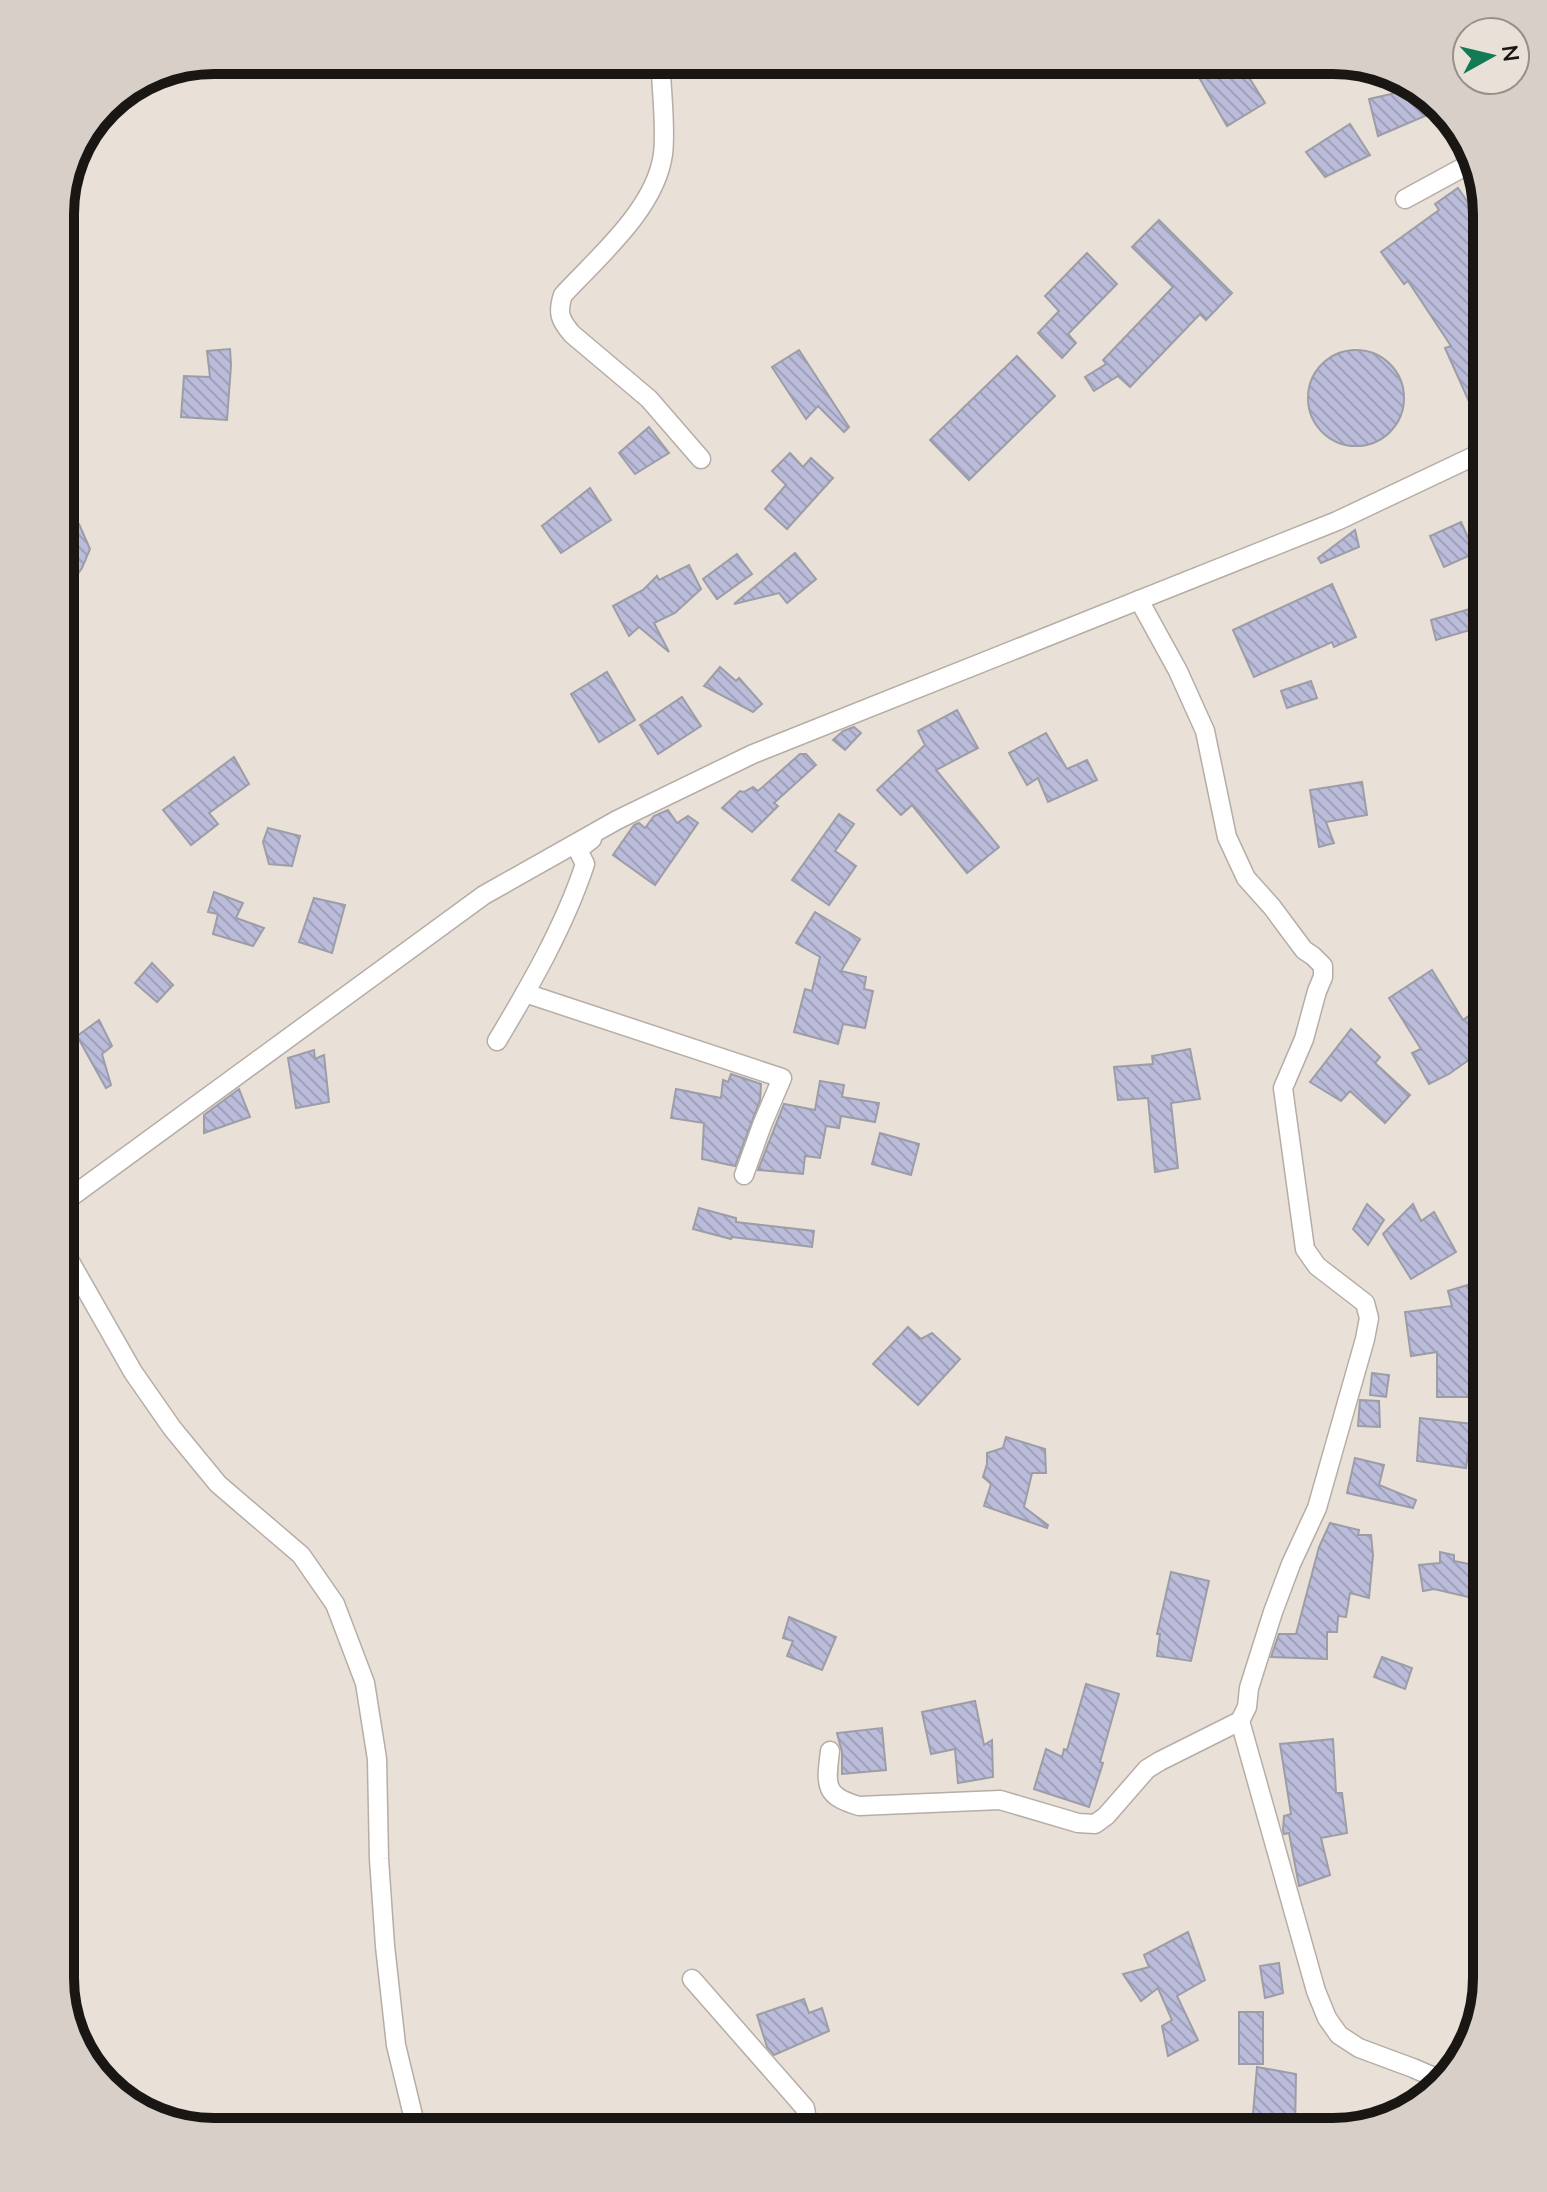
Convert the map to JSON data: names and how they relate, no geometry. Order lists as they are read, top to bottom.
{
  "north": "right"
}
